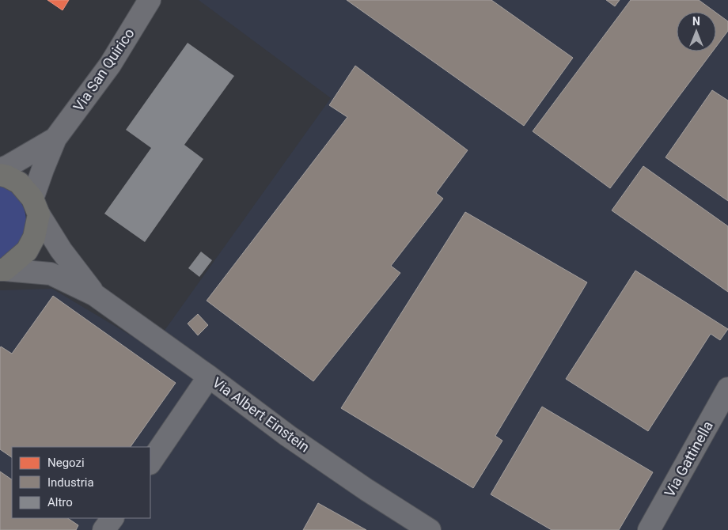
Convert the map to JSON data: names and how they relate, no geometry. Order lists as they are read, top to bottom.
{
  "streets": {
    "main road": ["Via San Quirico"],
    "street": ["Via Albert Einstein", "Via Gattinella"]
  },
  "crossings": [
    ["Via San Quirico", "Via Albert Einstein"]
  ],
  "legend": ["Negozi", "Industria", "Altro"],
  "north": "top"
}
